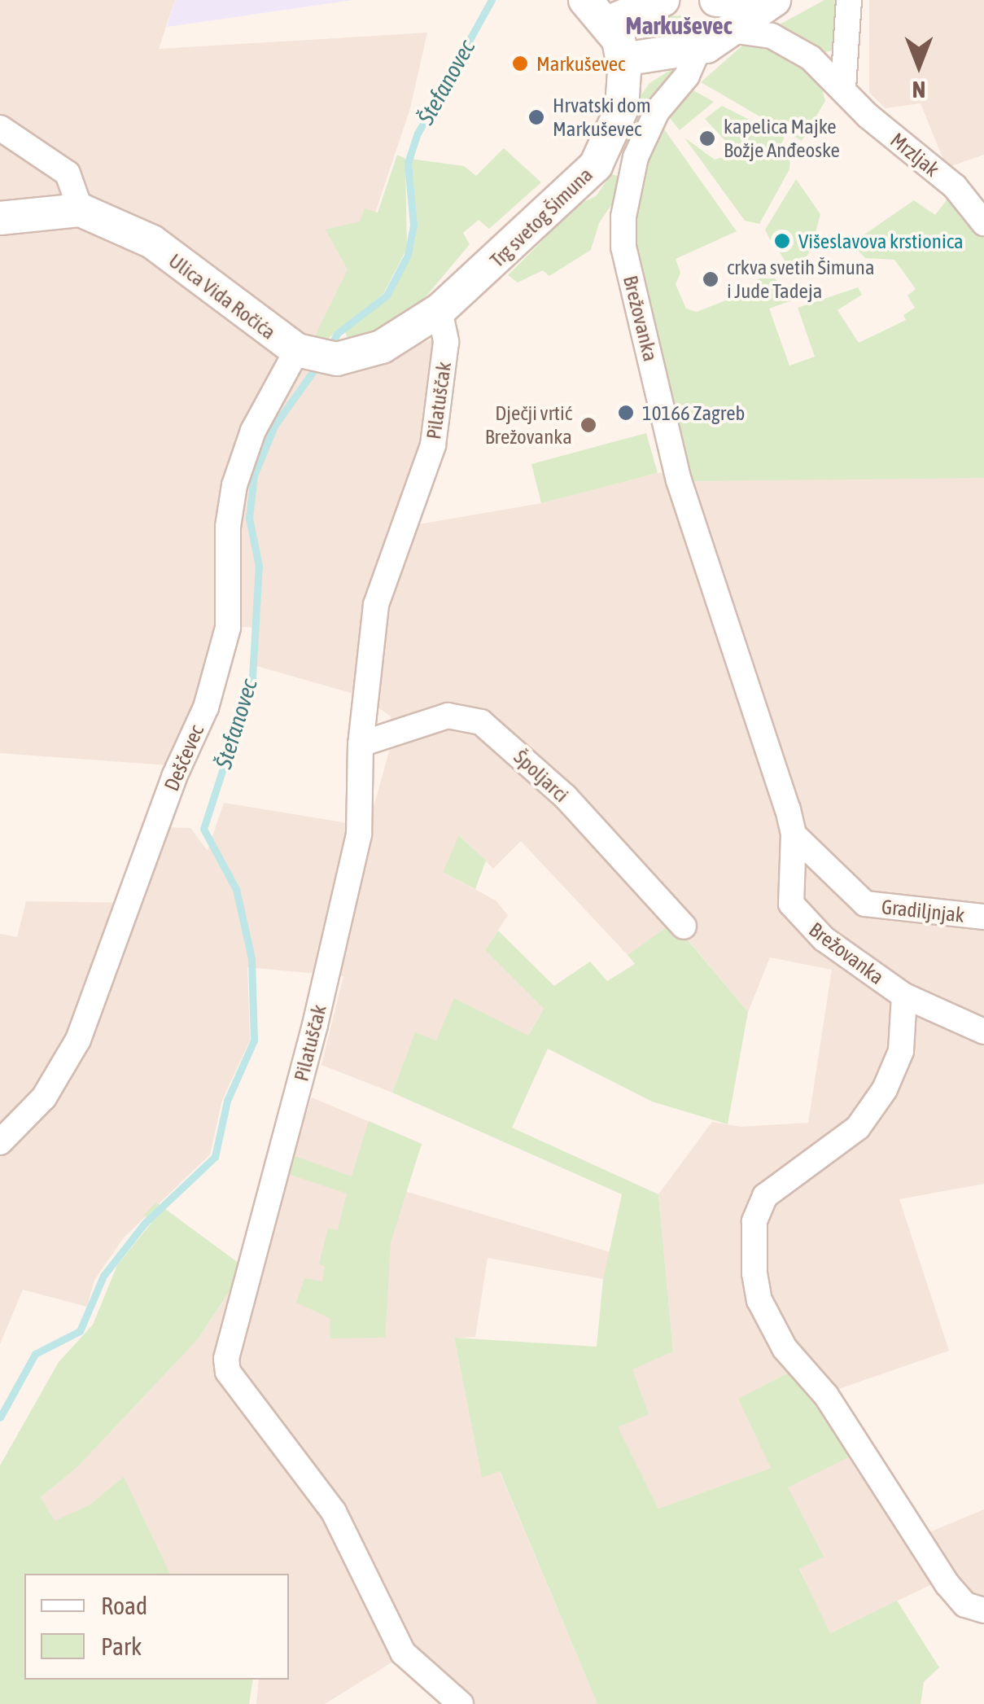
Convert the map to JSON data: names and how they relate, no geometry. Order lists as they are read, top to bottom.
{
  "streets": {
    "main road": ["Trg svetog Šimuna", "Ulica Vida Ročića"],
    "street": [
      "Mrzljak",
      "Brežovanka",
      "Pilatuščak",
      "Deščevec",
      "Špoljarci",
      "Gradiljnjak"
    ]
  },
  "crossings": [
    ["Mrzljak", "Brežovanka"],
    ["Trg svetog Šimuna", "Pilatuščak"],
    ["Ulica Vida Ročića", "Deščevec"],
    ["Brežovanka", "Gradiljnjak"],
    ["Pilatuščak", "Špoljarci"]
  ],
  "districts": ["Markuševec"],
  "water": ["Štefanovec"],
  "places": [
    "Markuševec",
    "Hrvatski dom Markuševec",
    "kapelica Majke Božje Anđeoske",
    "Višeslavova krstionica",
    "crkva svetih Šimuna i Jude Tadeja",
    "10166 Zagreb",
    "Dječji vrtić Brežovanka"
  ],
  "legend": ["Road", "Park"],
  "north": "bottom"
}
